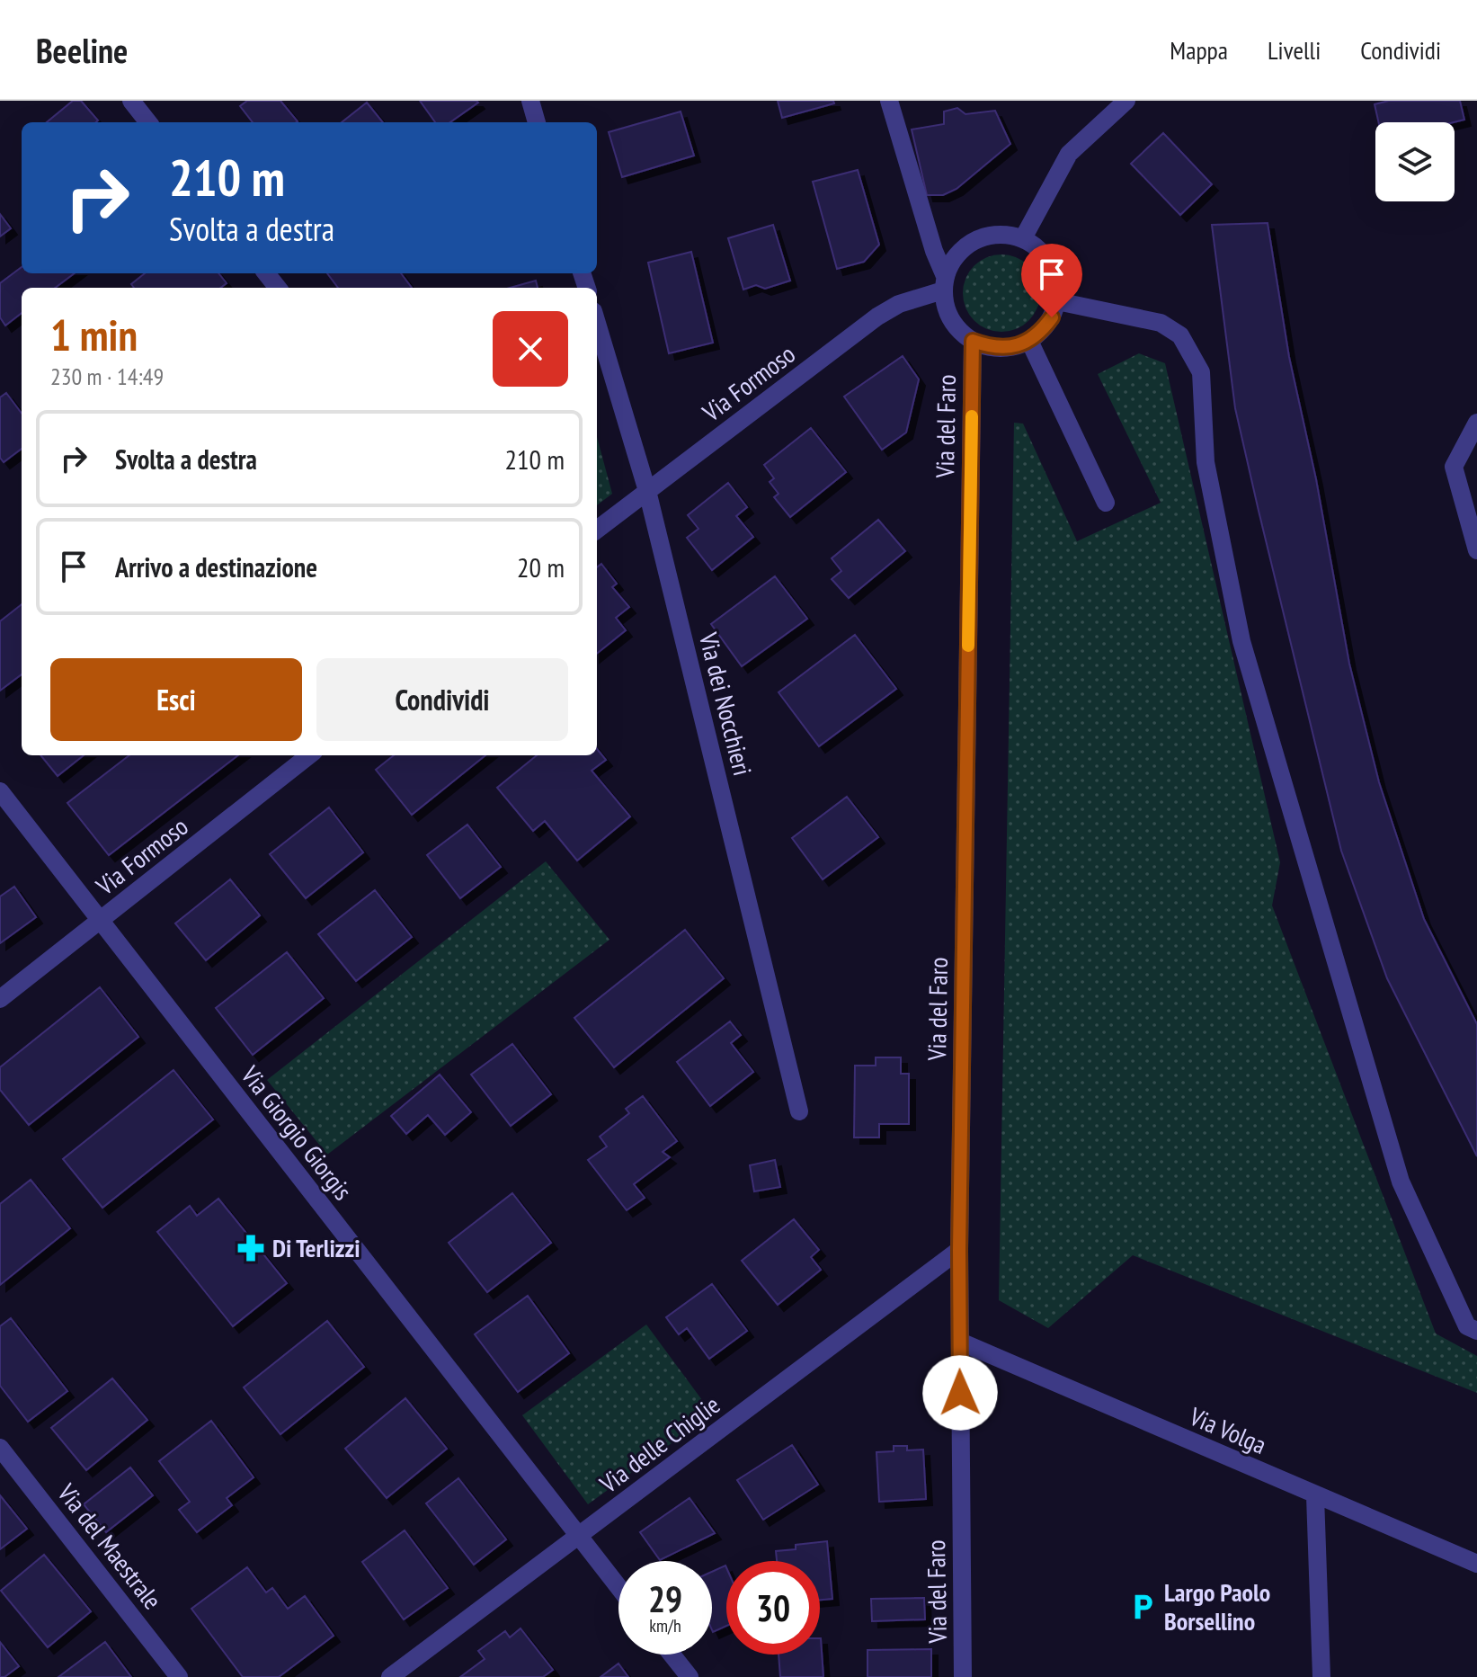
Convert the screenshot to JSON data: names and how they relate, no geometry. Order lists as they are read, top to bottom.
{
  "streets": {
    "street": [
      "Via Formoso",
      "Via del Faro",
      "Via dei Nocchieri",
      "Via Giorgio Giorgis",
      "Via Volga",
      "Via delle Chiglie",
      "Via del Maestrale"
    ]
  },
  "crossings": [
    ["Via Formoso", "Via del Faro"],
    ["Via Formoso", "Via dei Nocchieri"],
    ["Via Formoso", "Via Giorgio Giorgis"],
    ["Via del Faro", "Via Volga"],
    ["Via del Faro", "Via delle Chiglie"],
    ["Via Giorgio Giorgis", "Via delle Chiglie"]
  ],
  "places": {
    "pharmacy": ["Di Terlizzi"],
    "parking": ["Largo Paolo Borsellino"]
  },
  "page": {
    "header": "Beeline",
    "nav": ["Mappa", "Livelli", "Condividi"],
    "turn": ["210 m", "Svolta a destra"],
    "heading": ["1 min", "230 m · 14:49"],
    "list": [
      {
        "name": "Svolta a destra",
        "value": "210 m"
      },
      {
        "name": "Arrivo a destinazione",
        "value": "20 m"
      }
    ],
    "buttons": ["Esci", "Condividi"],
    "speed": "29 km/h",
    "limit": "30"
  }
}
